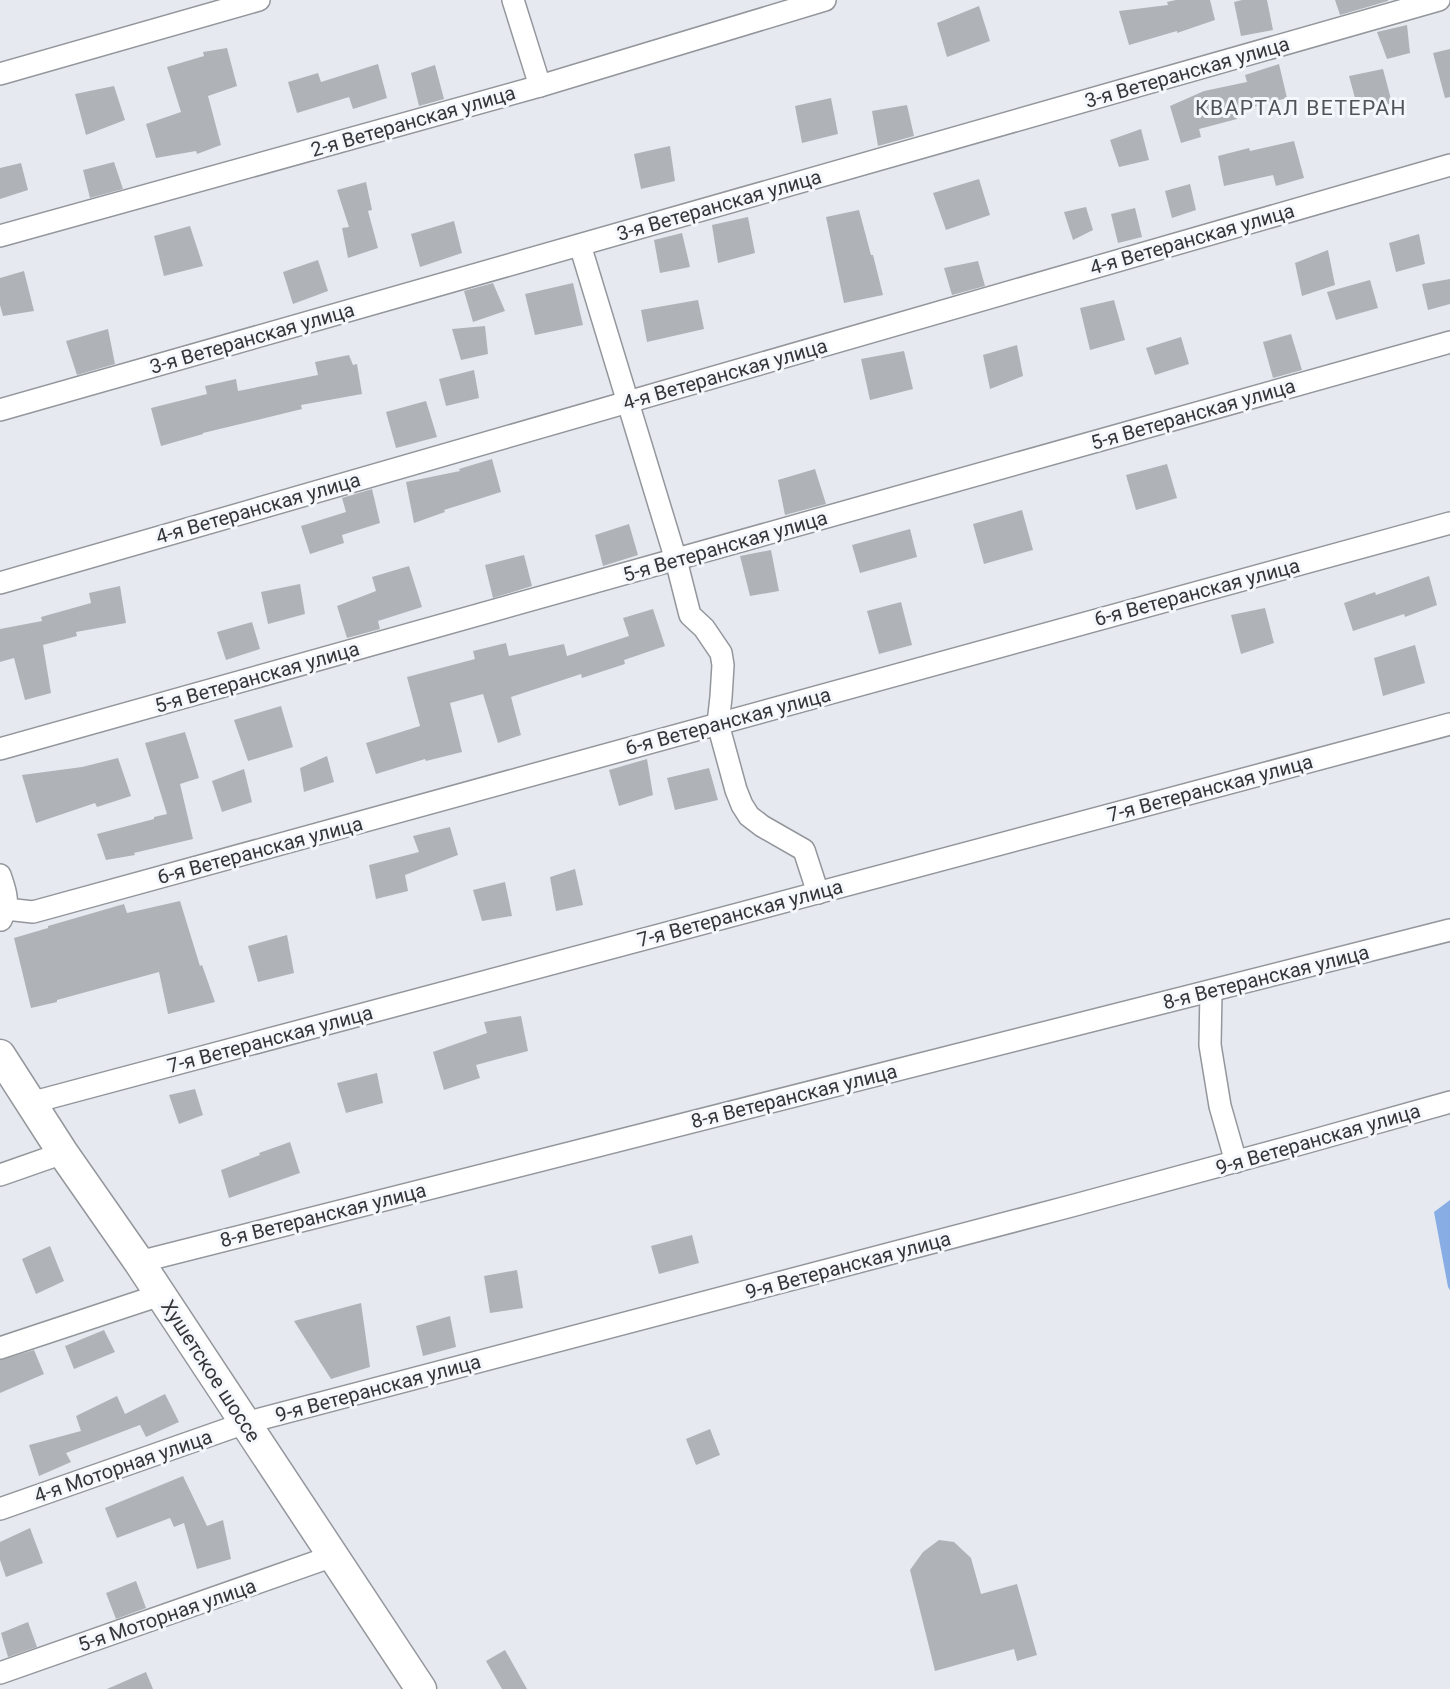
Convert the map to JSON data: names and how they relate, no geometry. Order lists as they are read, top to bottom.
{
  "streets": {
    "main road": ["Хушетское шоссе"],
    "street": [
      "3-я Ветеранская улица",
      "2-я Ветеранская улица",
      "4-я Ветеранская улица",
      "5-я Ветеранская улица",
      "6-я Ветеранская улица",
      "7-я Ветеранская улица",
      "8-я Ветеранская улица",
      "9-я Ветеранская улица",
      "4-я Моторная улица",
      "5-я Моторная улица"
    ]
  },
  "crossings": [
    ["7-я Ветеранская улица", "Хушетское шоссе"],
    ["8-я Ветеранская улица", "Хушетское шоссе"],
    ["9-я Ветеранская улица", "Хушетское шоссе"],
    ["9-я Ветеранская улица", "4-я Моторная улица"],
    ["Хушетское шоссе", "4-я Моторная улица"],
    ["Хушетское шоссе", "5-я Моторная улица"]
  ],
  "districts": ["КВАРТАЛ ВЕТЕРАН"]
}
